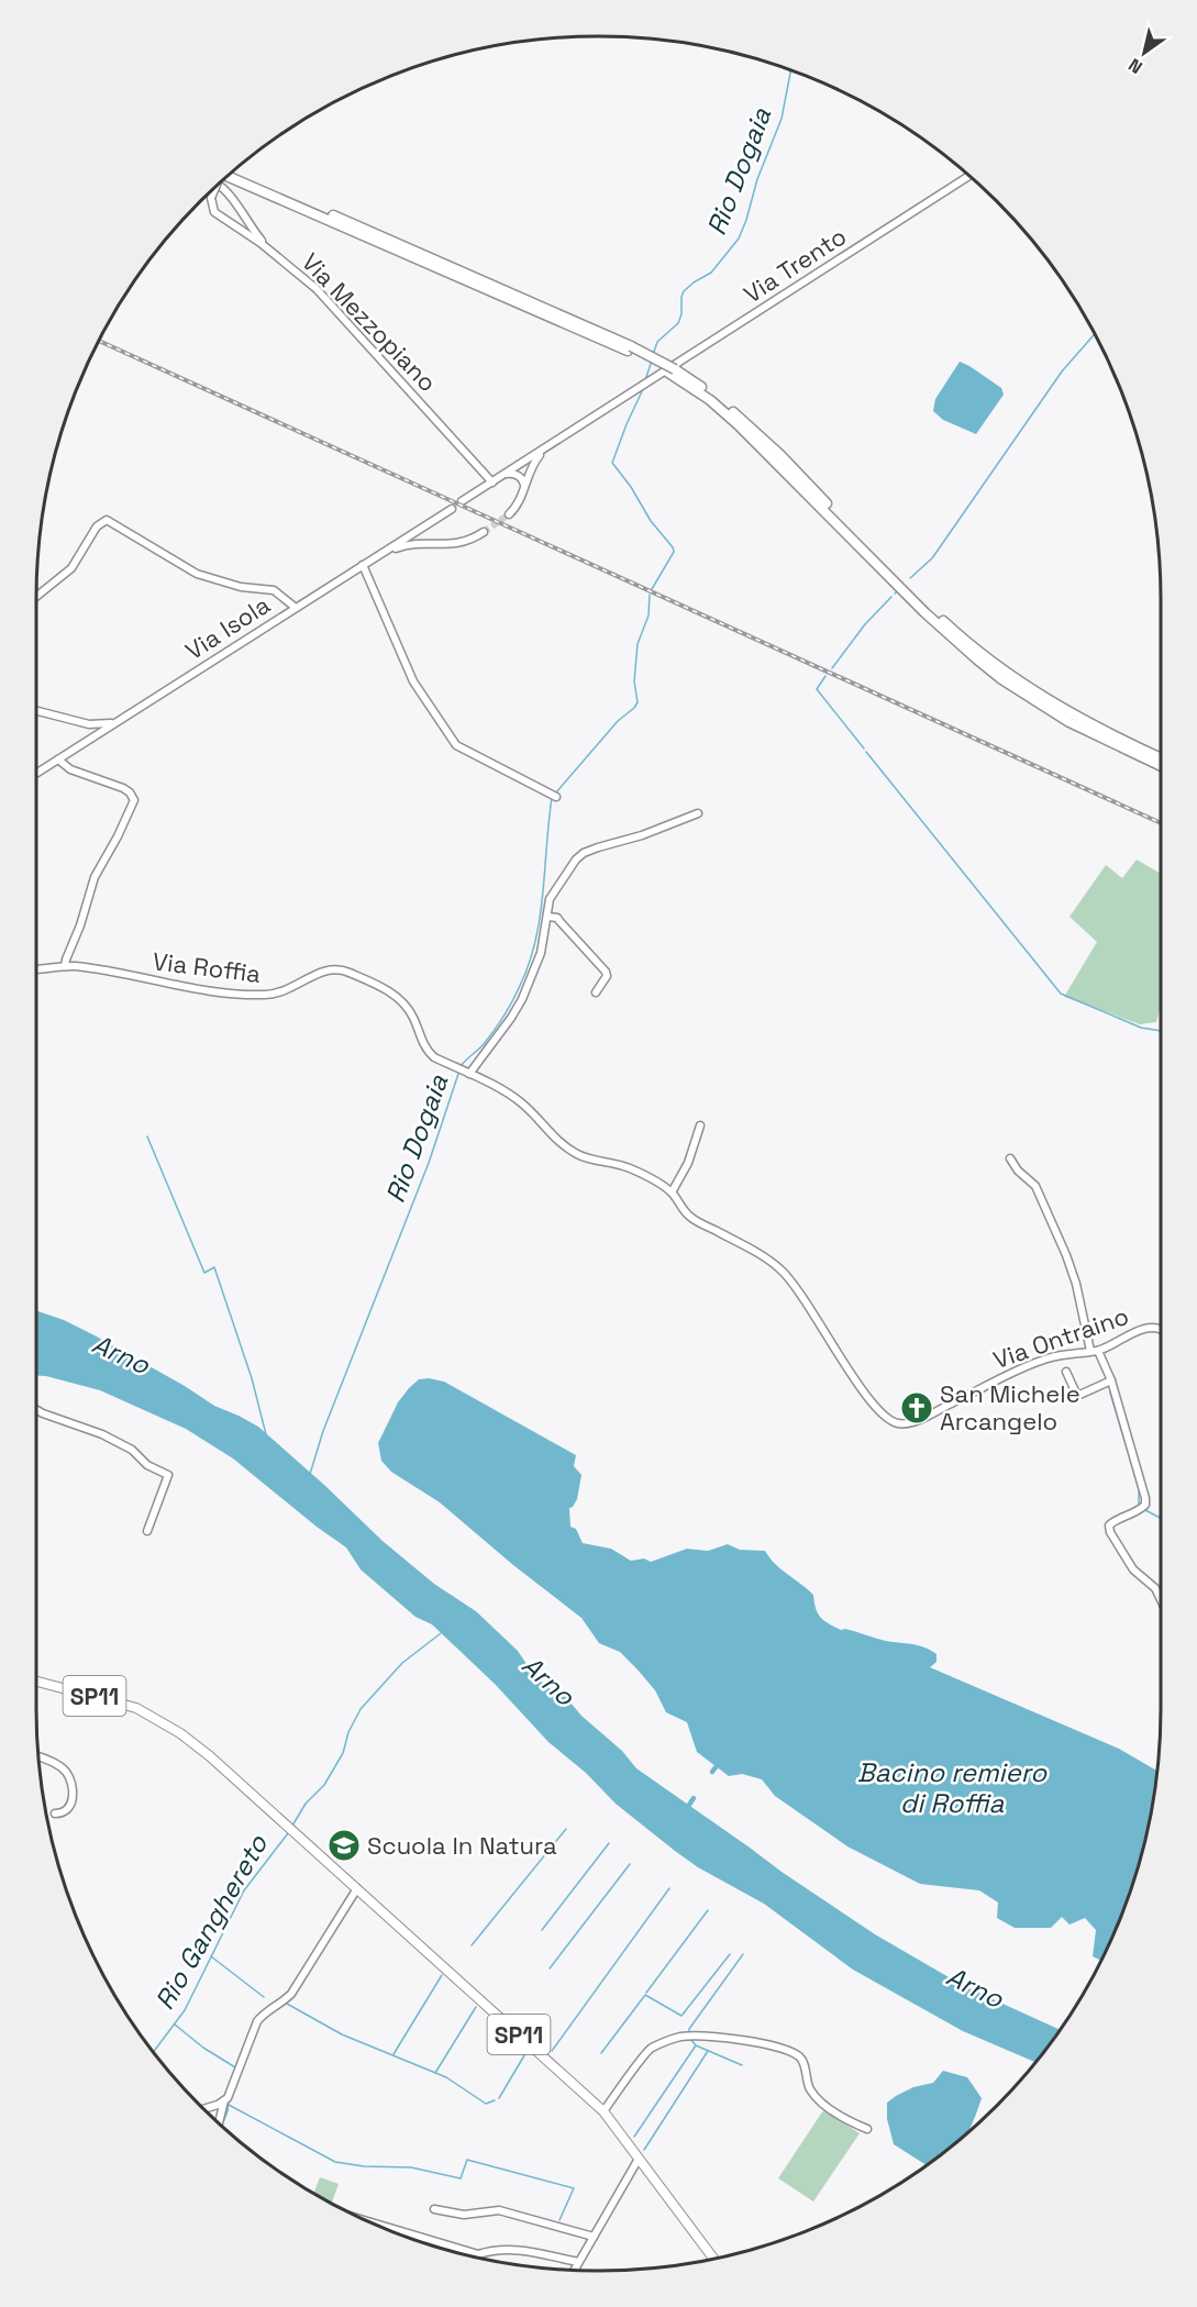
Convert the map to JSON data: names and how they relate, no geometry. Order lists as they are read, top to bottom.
{
  "streets": {
    "main road": ["SP11"],
    "street": [
      "Via Trento",
      "Via Mezzopiano",
      "Via Isola",
      "Via Roffia",
      "Via Ontraino"
    ]
  },
  "crossings": [
    ["Via Roffia", "Via Ontraino"]
  ],
  "water": [
    "Rio Dogaia",
    "Arno",
    "Bacino remiero di Roffia",
    "Rio Ganghereto"
  ],
  "places": {
    "church": ["San Michele Arcangelo"],
    "school or university": ["Scuola In Natura"]
  },
  "north": "bottom left"
}
